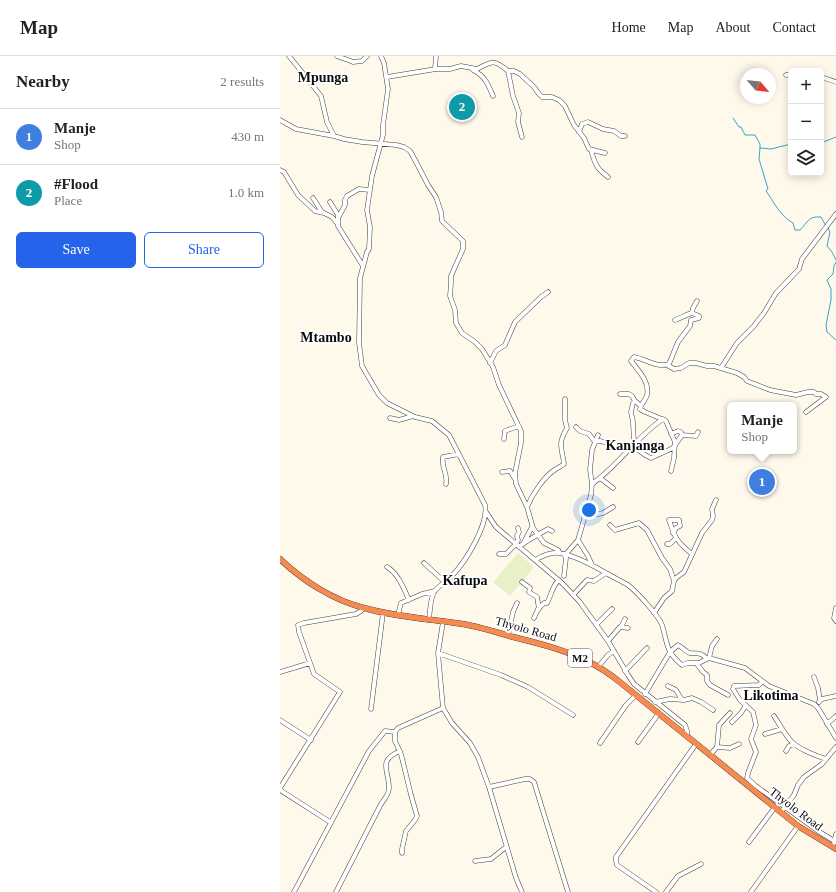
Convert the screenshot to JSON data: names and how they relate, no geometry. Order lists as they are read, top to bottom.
{
  "streets": {
    "highway": ["Thyolo Road", "M2"]
  },
  "districts": [
    "Mpunga",
    "Mtambo",
    "Kanjanga",
    "Kafupa",
    "Likotima"
  ],
  "north": "bottom right",
  "page": {
    "header": "Map",
    "nav": [
      "Home",
      "Map",
      "About",
      "Contact"
    ],
    "heading": ["Nearby", "2 results"],
    "map_buttons": ["+", "−"],
    "pins": ["2", "1"],
    "list": [
      {
        "mark": "1",
        "name": "Manje",
        "note": "Shop",
        "value": "430 m"
      },
      {
        "mark": "2",
        "name": "#Flood",
        "note": "Place",
        "value": "1.0 km"
      }
    ],
    "buttons": ["Save", "Share"],
    "popup": ["Manje", "Shop"]
  }
}
